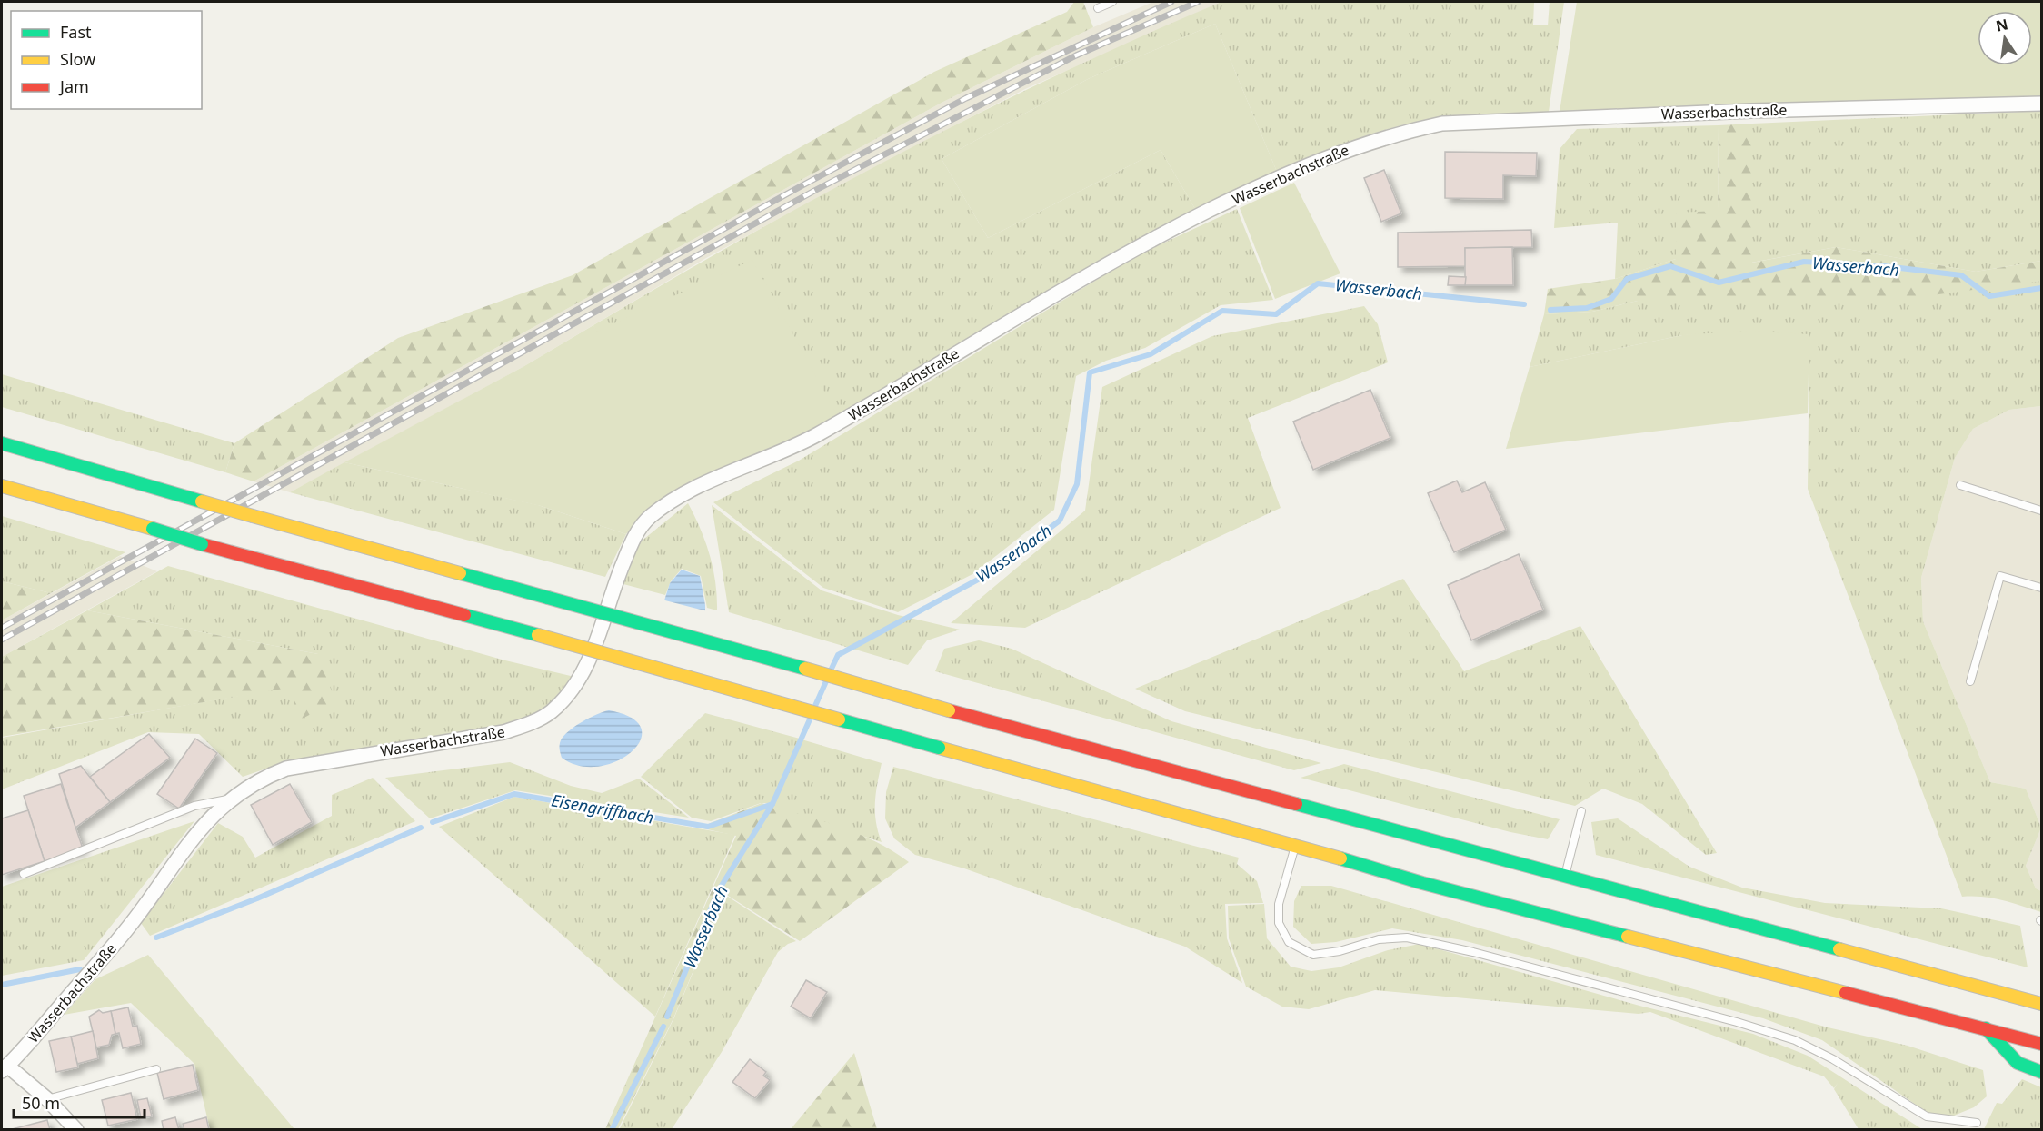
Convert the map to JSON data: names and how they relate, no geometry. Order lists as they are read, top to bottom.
{
  "streets": {
    "street": ["Wasserbachstraße"]
  },
  "water": ["Wasserbach", "Eisengriffbach"],
  "legend": ["Fast", "Slow", "Jam"],
  "scale_bar": "50 m",
  "north": "top"
}
